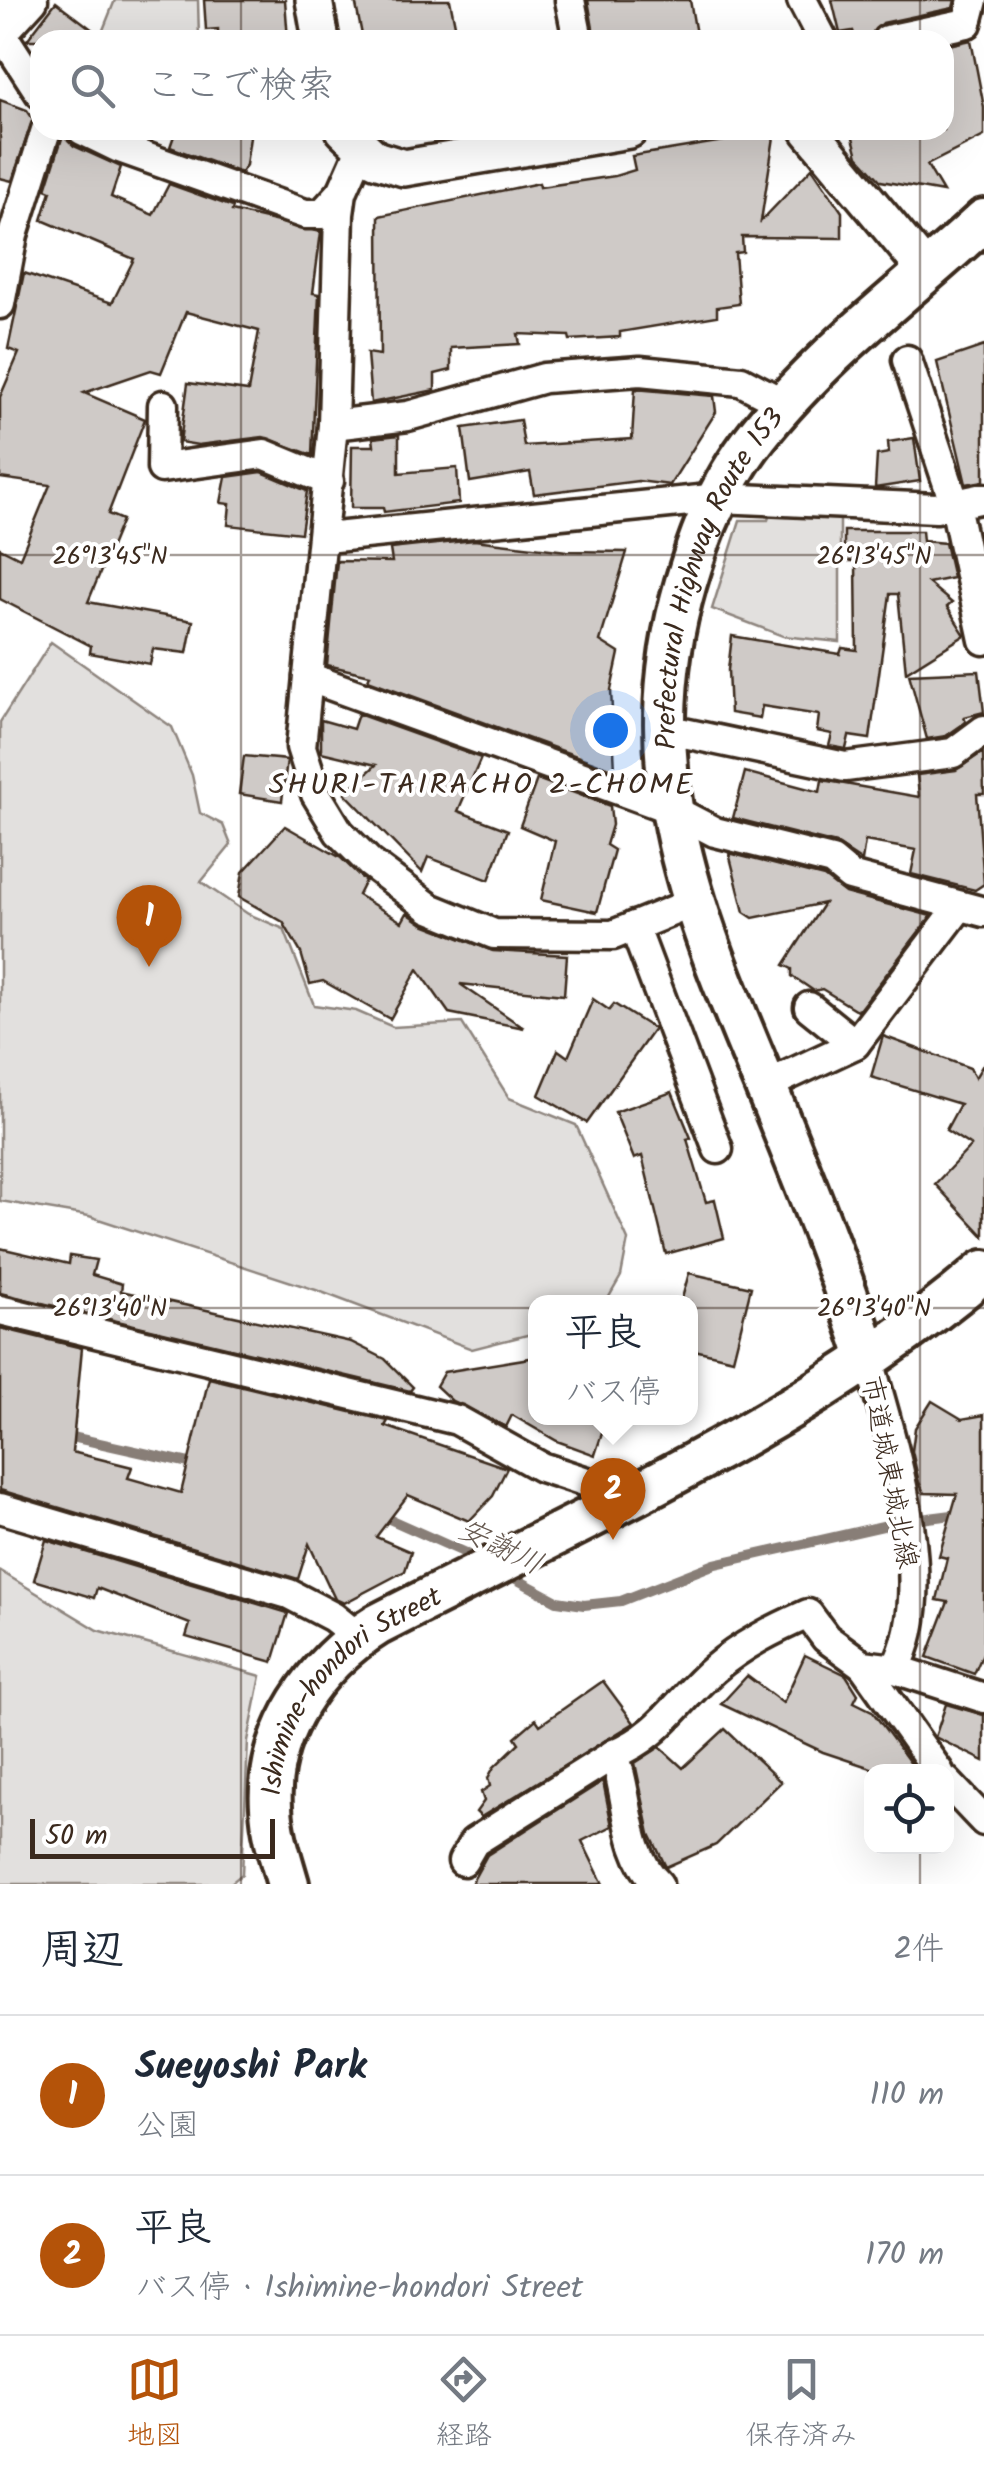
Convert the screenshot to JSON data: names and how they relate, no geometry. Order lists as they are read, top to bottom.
{
  "streets": {
    "main road": ["Prefectural Highway Route 153", "Ishimine-hondori Street"],
    "street": ["市道城東城北線"]
  },
  "crossings": [
    ["Prefectural Highway Route 153", "市道城東城北線"]
  ],
  "districts": ["SHURI-TAIRACHO 2-CHOME"],
  "water": ["安謝川"],
  "scale_bar": "50 m",
  "page": {
    "search": "ここで検索",
    "pins": ["1", "2"],
    "popup": ["平良", "バス停"],
    "scale": "50 m",
    "heading": ["周辺", "2件"],
    "list": [
      {
        "mark": "1",
        "name": "Sueyoshi Park",
        "note": "公園",
        "value": "110 m"
      },
      {
        "mark": "2",
        "name": "平良",
        "note": "バス停 · Ishimine-hondori Street",
        "value": "170 m"
      }
    ],
    "nav": ["地図", "経路", "保存済み"]
  },
  "coordinates": ["26°13'45\"N", "26°13'40\"N"]
}
